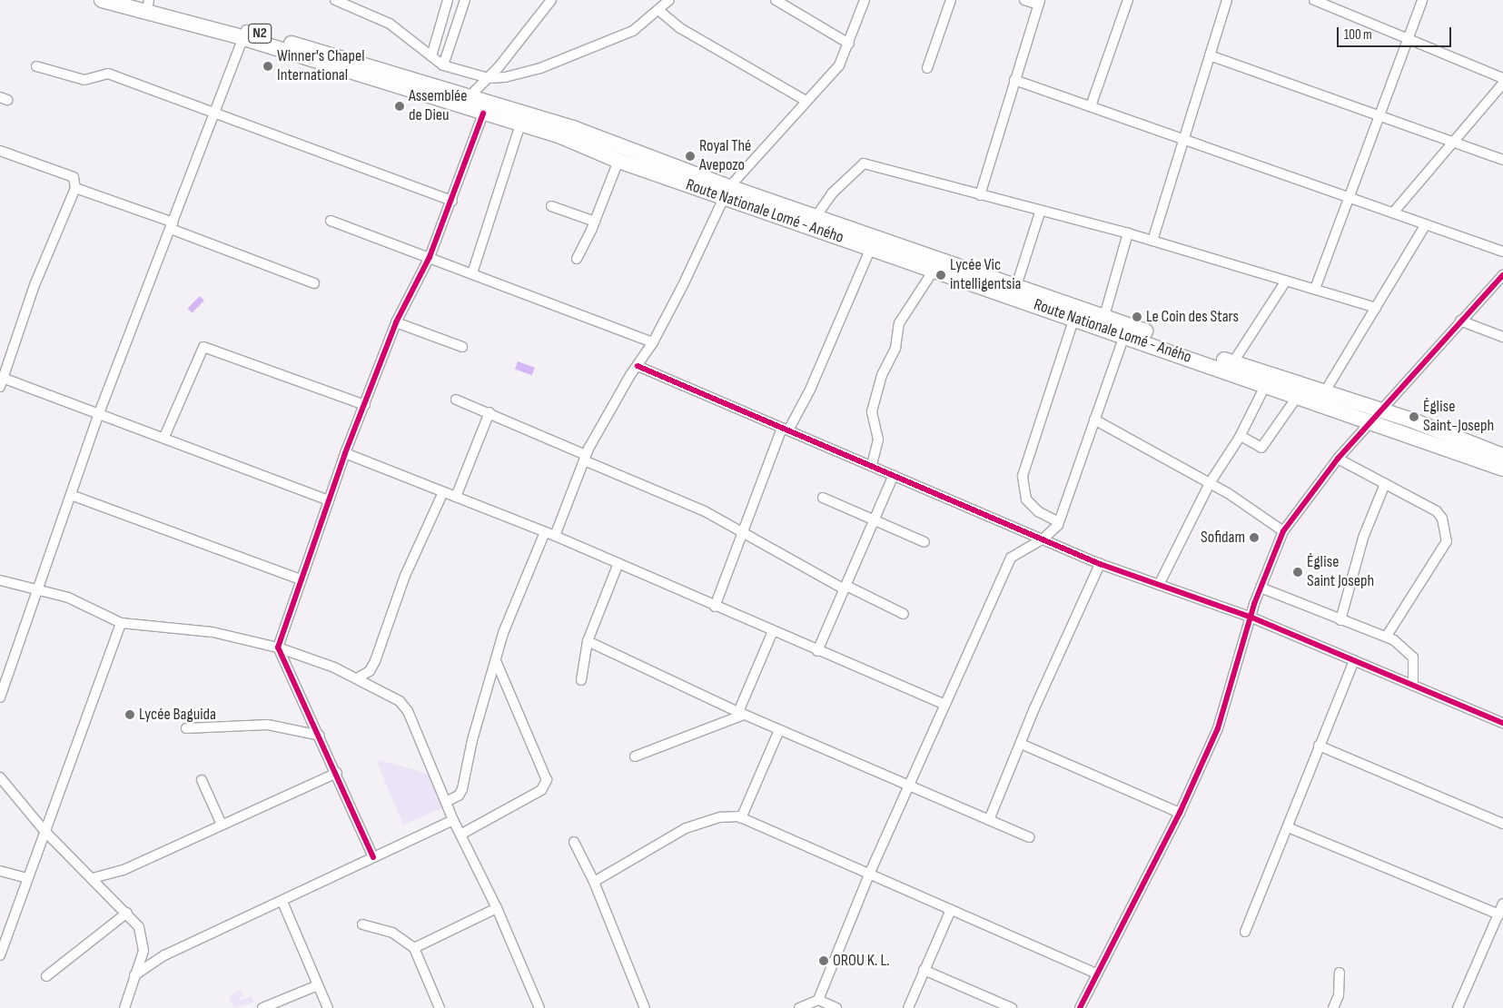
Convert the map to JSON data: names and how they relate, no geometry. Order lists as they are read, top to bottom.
{
  "streets": {
    "highway": ["N2", "Route Nationale Lomé - Aného"]
  },
  "crossings": [
    ["N2", "Route Nationale Lomé - Aného"]
  ],
  "places": [
    "Winner's Chapel International",
    "Assemblée de Dieu",
    "Royal Thé Avepozo",
    "Lycée Vic intelligentsia",
    "Le Coin des Stars",
    "Église Saint-Joseph",
    "Sofidam",
    "Église Saint Joseph",
    "Lycée Baguida",
    "OROU K. L."
  ],
  "scale_bar": "100 m"
}
